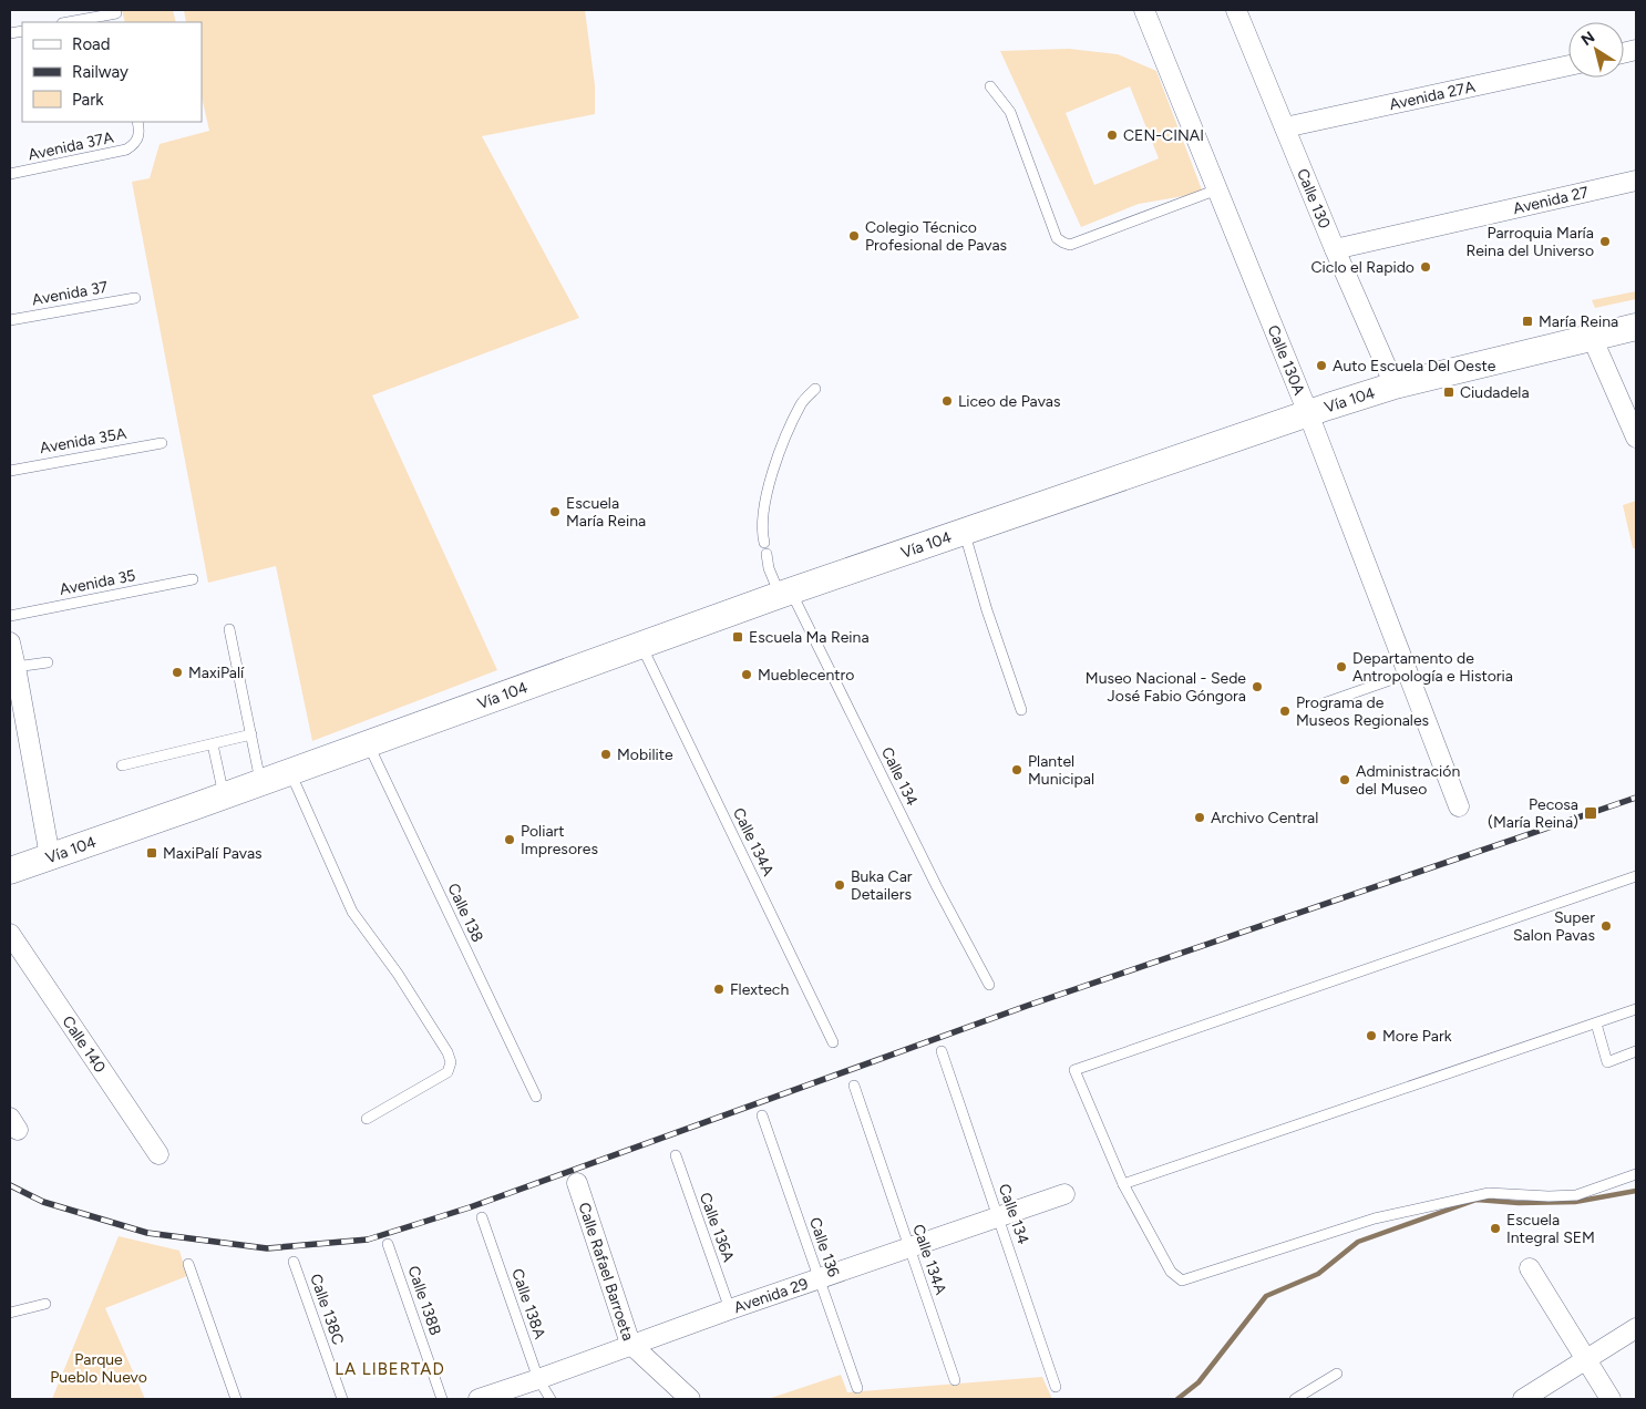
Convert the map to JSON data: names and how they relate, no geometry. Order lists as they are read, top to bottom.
{
  "streets": {
    "main road": ["Vía 104"],
    "street": [
      "Avenida 27A",
      "Calle 130",
      "Avenida 27",
      "Calle 130A",
      "Calle 140",
      "Calle Rafael Barroeta",
      "Avenida 29"
    ],
    "lane": [
      "Avenida 37A",
      "Avenida 37",
      "Avenida 35A",
      "Avenida 35",
      "Calle 134",
      "Calle 134A",
      "Calle 138",
      "Calle 136A",
      "Calle 136",
      "Calle 138B",
      "Calle 138A",
      "Calle 138C"
    ]
  },
  "crossings": [
    ["Avenida 27A", "Calle 130"],
    ["Calle 130", "Avenida 27"],
    ["Calle 130", "Vía 104"],
    ["Calle 130A", "Vía 104"],
    ["Vía 104", "Calle 134"],
    ["Vía 104", "Calle 138"],
    ["Calle 134", "Avenida 29"],
    ["Calle 134A", "Avenida 29"],
    ["Calle 136A", "Avenida 29"],
    ["Calle 136", "Avenida 29"],
    ["Calle Rafael Barroeta", "Avenida 29"],
    ["Avenida 29", "Calle 138A"]
  ],
  "districts": ["LA LIBERTAD"],
  "parks": ["Parque Pueblo Nuevo"],
  "places": {
    "other": [
      "CEN-CINAI",
      "Colegio Técnico Profesional de Pavas",
      "Parroquia María Reina del Universo",
      "Ciclo el Rapido",
      "Auto Escuela Del Oeste",
      "Liceo de Pavas",
      "Escuela María Reina",
      "Departamento de Antropología e Historia",
      "MaxiPalí",
      "Mueblecentro",
      "Museo Nacional - Sede José Fabio Góngora",
      "Programa de Museos Regionales",
      "Mobilite",
      "Plantel Municipal",
      "Administración del Museo",
      "Archivo Central",
      "Poliart Impresores",
      "Buka Car Detailers",
      "Super Salon Pavas",
      "Flextech",
      "More Park",
      "Escuela Integral SEM"
    ],
    "transit": [
      "María Reina",
      "Ciudadela",
      "Escuela Ma Reina",
      "Pecosa (María Reina)",
      "MaxiPalí Pavas"
    ]
  },
  "legend": ["Road", "Railway", "Park"],
  "north": "top left"
}
